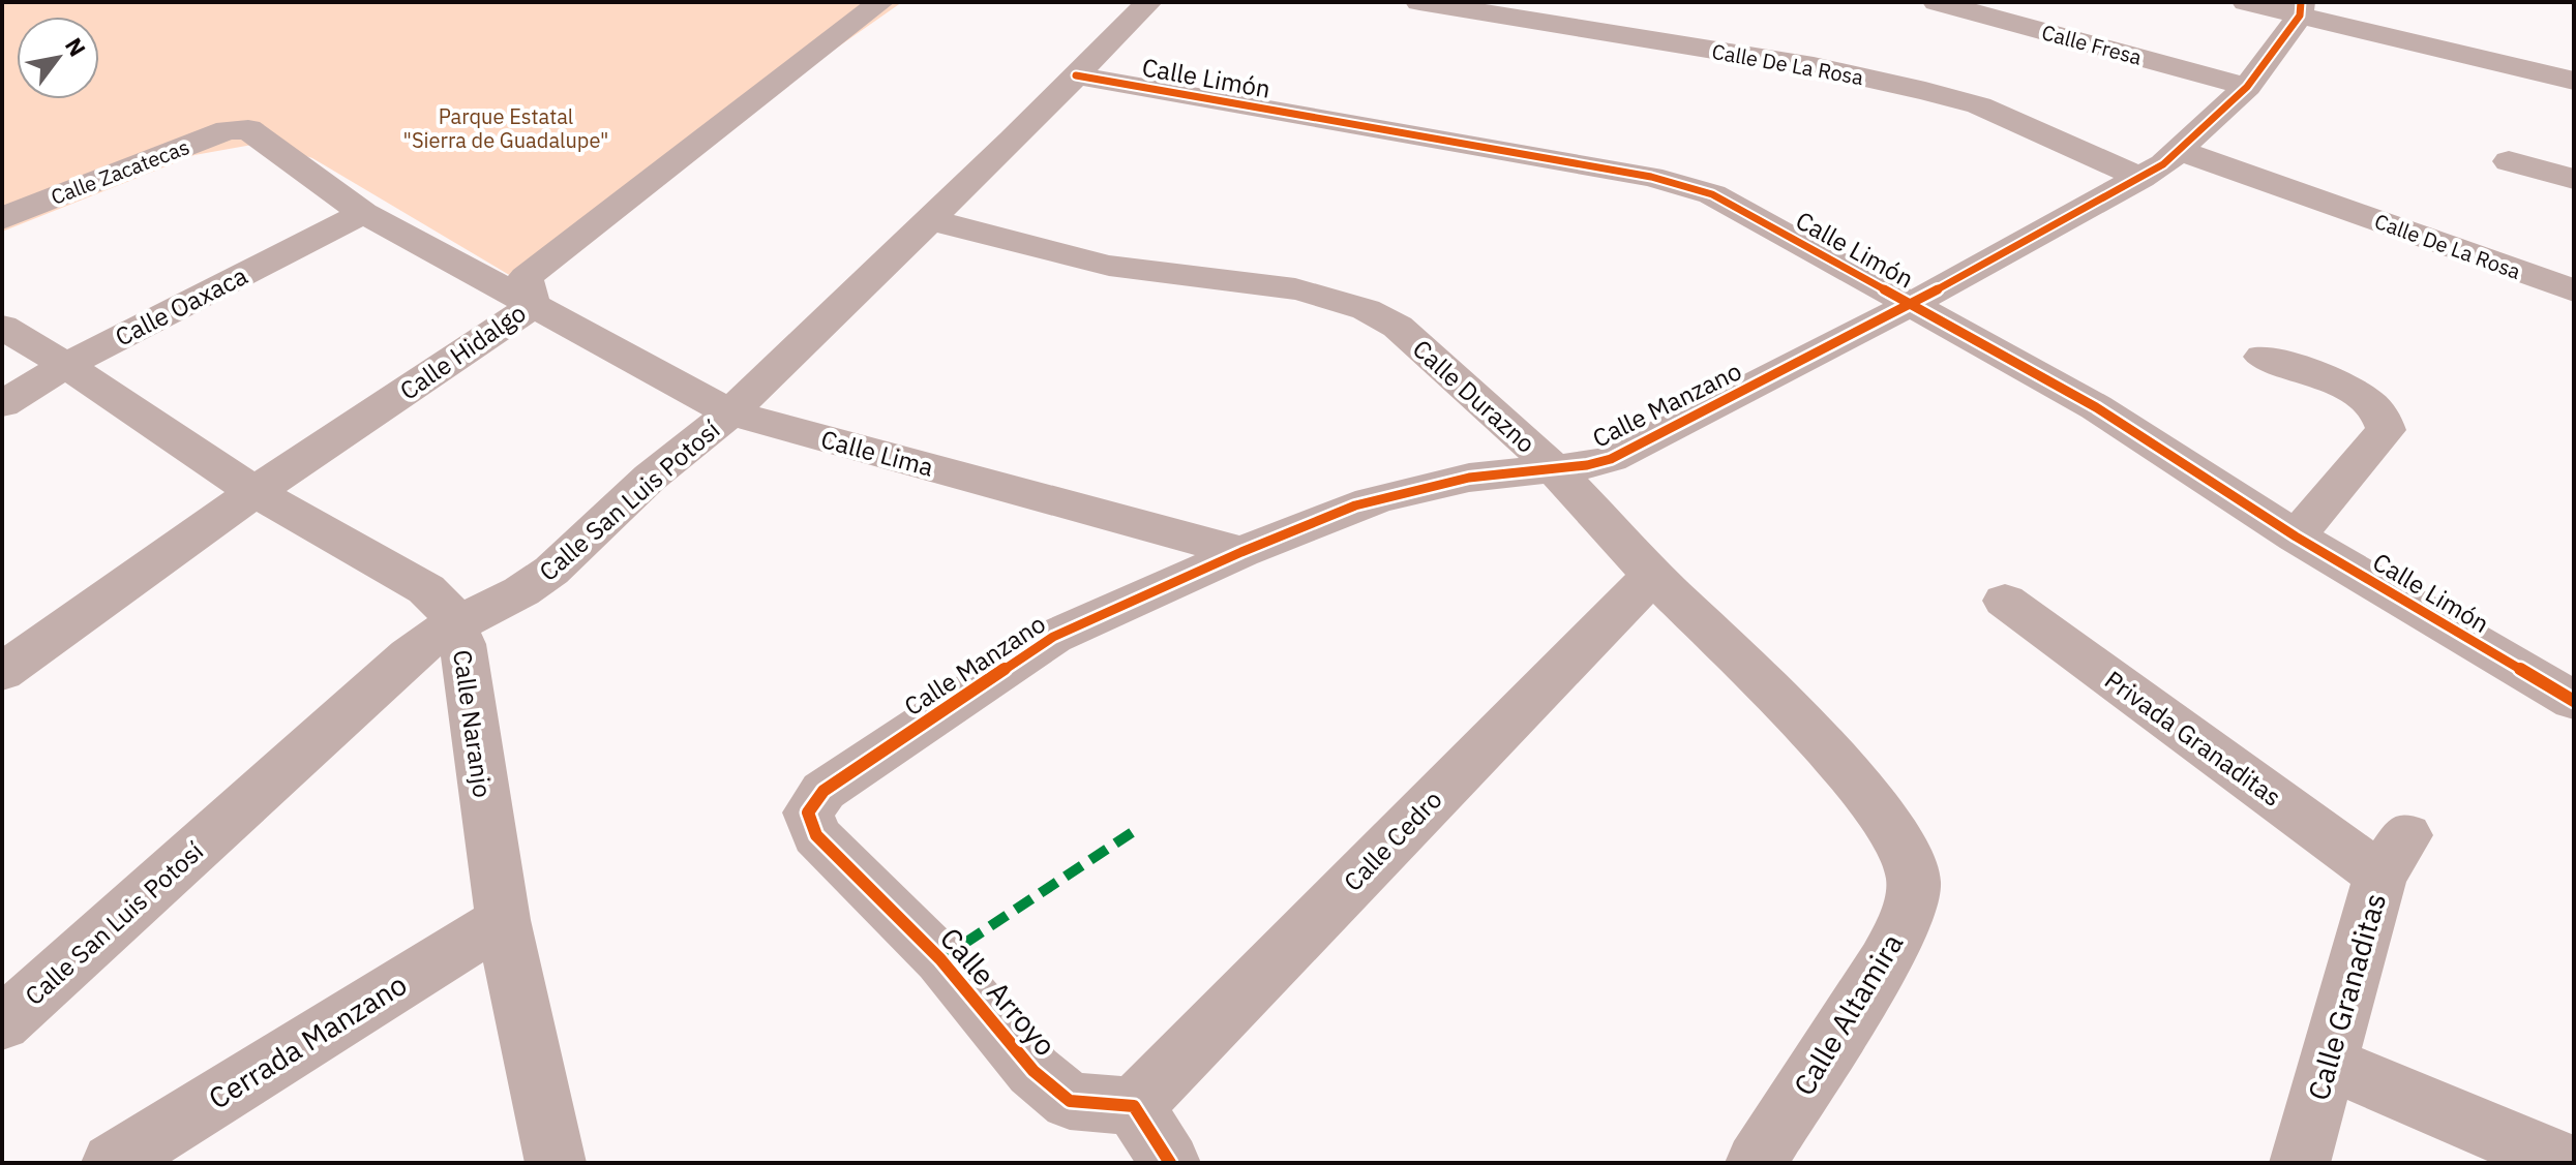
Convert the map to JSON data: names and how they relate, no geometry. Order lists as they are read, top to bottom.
{
  "streets": {
    "street": [
      "Calle Fresa",
      "Calle De La Rosa",
      "Calle Limón",
      "Calle Zacatecas",
      "Calle Oaxaca",
      "Calle Hidalgo",
      "Calle Durazno",
      "Calle Manzano",
      "Calle Lima",
      "Calle San Luis Potosí",
      "Calle Naranjo",
      "Privada Granaditas",
      "Calle Cedro",
      "Calle Arroyo",
      "Calle Granaditas",
      "Calle Altamira",
      "Cerrada Manzano"
    ]
  },
  "crossings": [
    ["Calle Fresa", "Calle Manzano"],
    ["Calle De La Rosa", "Calle Manzano"],
    ["Calle Limón", "Calle Manzano"],
    ["Calle Limón", "Calle San Luis Potosí"],
    ["Calle Zacatecas", "Calle Lima"],
    ["Calle Oaxaca", "Calle Lima"],
    ["Calle Oaxaca", "Calle Naranjo"],
    ["Calle Hidalgo", "Calle Lima"],
    ["Calle Hidalgo", "Calle Naranjo"],
    ["Calle Durazno", "Calle Manzano"],
    ["Calle Durazno", "Calle San Luis Potosí"],
    ["Calle Durazno", "Calle Cedro"],
    ["Calle Durazno", "Calle Altamira"],
    ["Calle Manzano", "Calle Lima"],
    ["Calle Manzano", "Calle Arroyo"],
    ["Calle Lima", "Calle San Luis Potosí"],
    ["Calle San Luis Potosí", "Calle Naranjo"],
    ["Calle Naranjo", "Cerrada Manzano"],
    ["Privada Granaditas", "Calle Granaditas"],
    ["Calle Cedro", "Calle Arroyo"]
  ],
  "parks": ["Parque Estatal \"Sierra de Guadalupe\""],
  "north": "top right"
}
